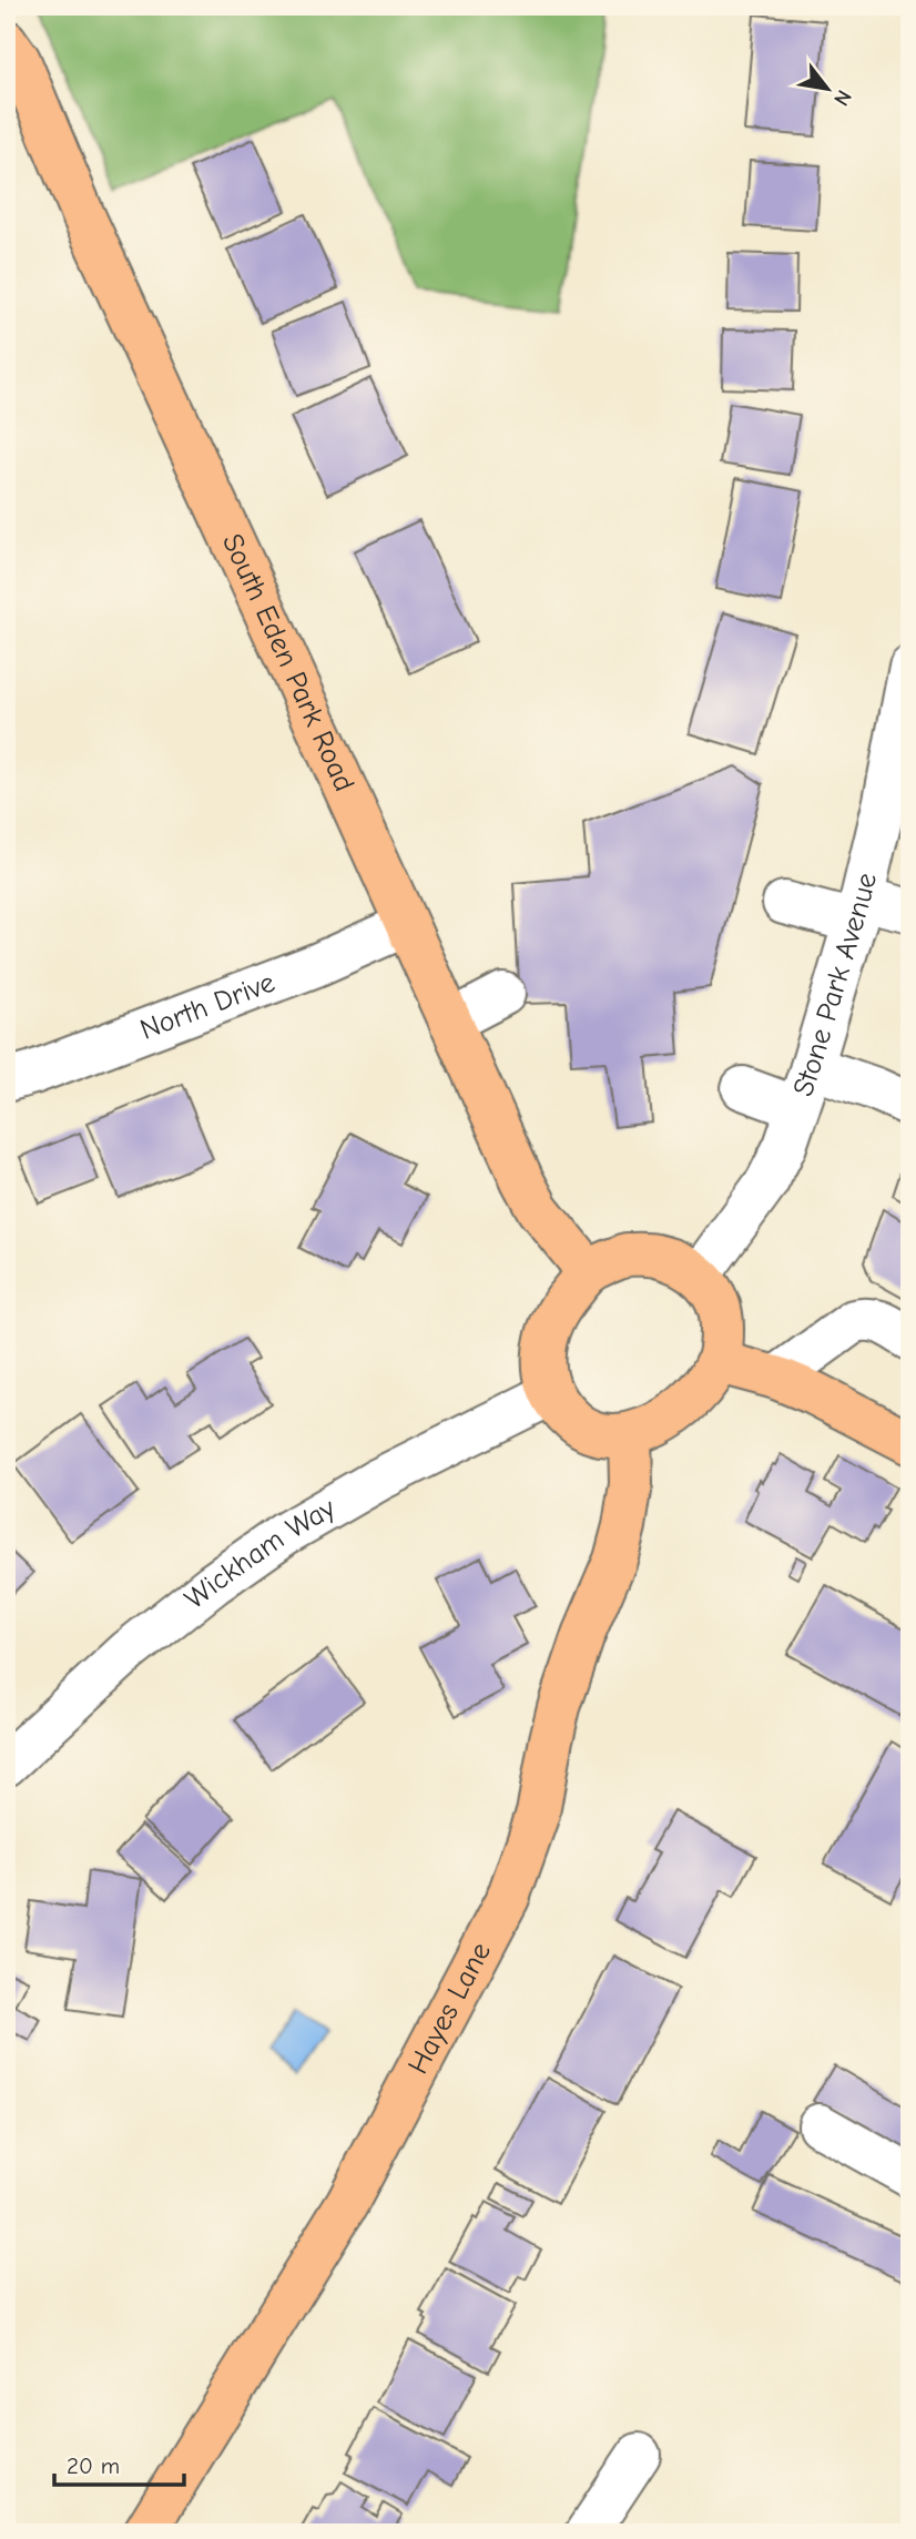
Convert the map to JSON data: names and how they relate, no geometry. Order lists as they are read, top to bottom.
{
  "streets": {
    "main road": ["South Eden Park Road", "Hayes Lane"],
    "street": ["Stone Park Avenue", "North Drive", "Wickham Way"]
  },
  "crossings": [
    ["South Eden Park Road", "Stone Park Avenue"],
    ["South Eden Park Road", "North Drive"],
    ["South Eden Park Road", "Wickham Way"],
    ["South Eden Park Road", "Hayes Lane"],
    ["Stone Park Avenue", "Wickham Way"],
    ["Stone Park Avenue", "Hayes Lane"],
    ["Wickham Way", "Hayes Lane"]
  ],
  "scale_bar": "20 m",
  "north": "bottom right"
}
